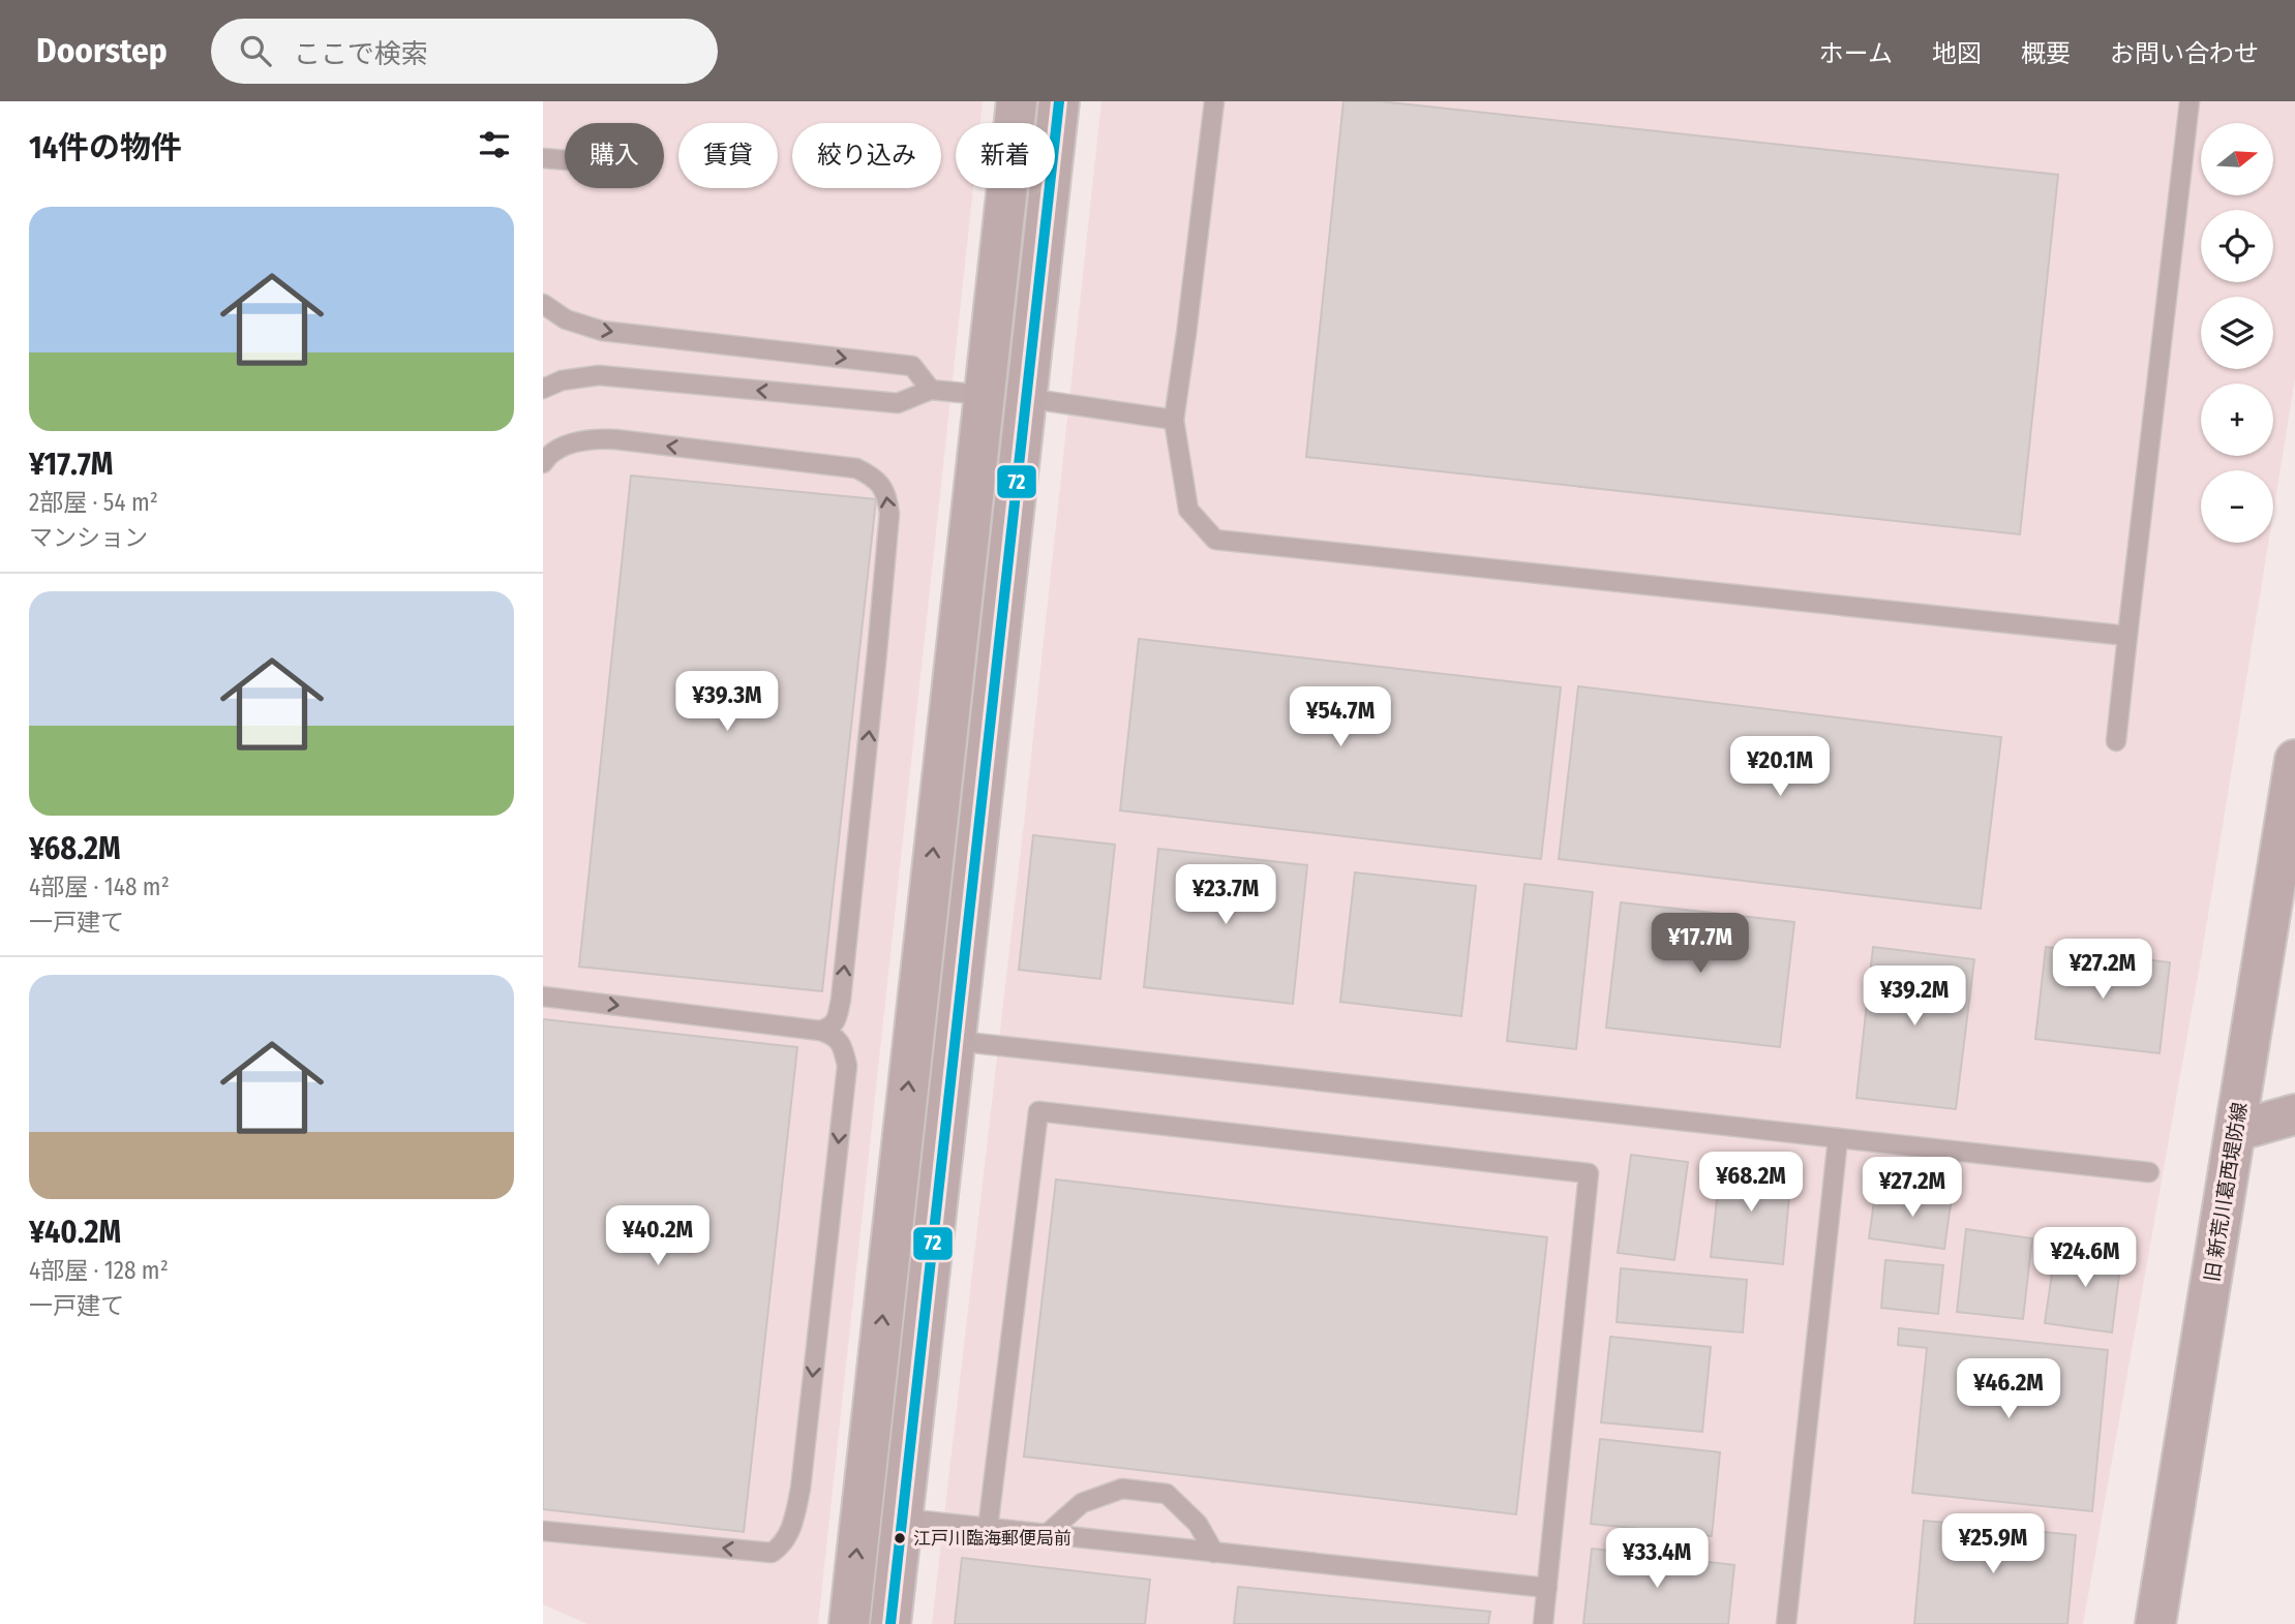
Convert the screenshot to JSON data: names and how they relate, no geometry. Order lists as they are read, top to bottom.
{
  "streets": {
    "street": ["旧 新荒川葛西堤防線"]
  },
  "places": ["江戸川臨海郵便局前"],
  "lines": ["transit line 72"],
  "north": "right",
  "page": {
    "header": "Doorstep",
    "search": "ここで検索",
    "nav": [
      "ホーム",
      "地図",
      "概要",
      "お問い合わせ"
    ],
    "heading": "14件の物件",
    "map_buttons": ["+", "−"],
    "chip": [
      "購入",
      "賃貸",
      "絞り込み",
      "新着"
    ],
    "list": [
      {
        "name": "¥17.7M",
        "note": "2部屋 · 54 m² · マンション"
      },
      {
        "name": "¥68.2M",
        "note": "4部屋 · 148 m² · 一戸建て"
      },
      {
        "name": "¥40.2M",
        "note": "4部屋 · 128 m² · 一戸建て"
      }
    ],
    "price": [
      "¥39.3M",
      "¥54.7M",
      "¥20.1M",
      "¥23.7M",
      "¥17.7M",
      "¥27.2M",
      "¥39.2M",
      "¥68.2M",
      "¥27.2M",
      "¥40.2M",
      "¥24.6M",
      "¥46.2M",
      "¥25.9M",
      "¥33.4M"
    ]
  }
}
